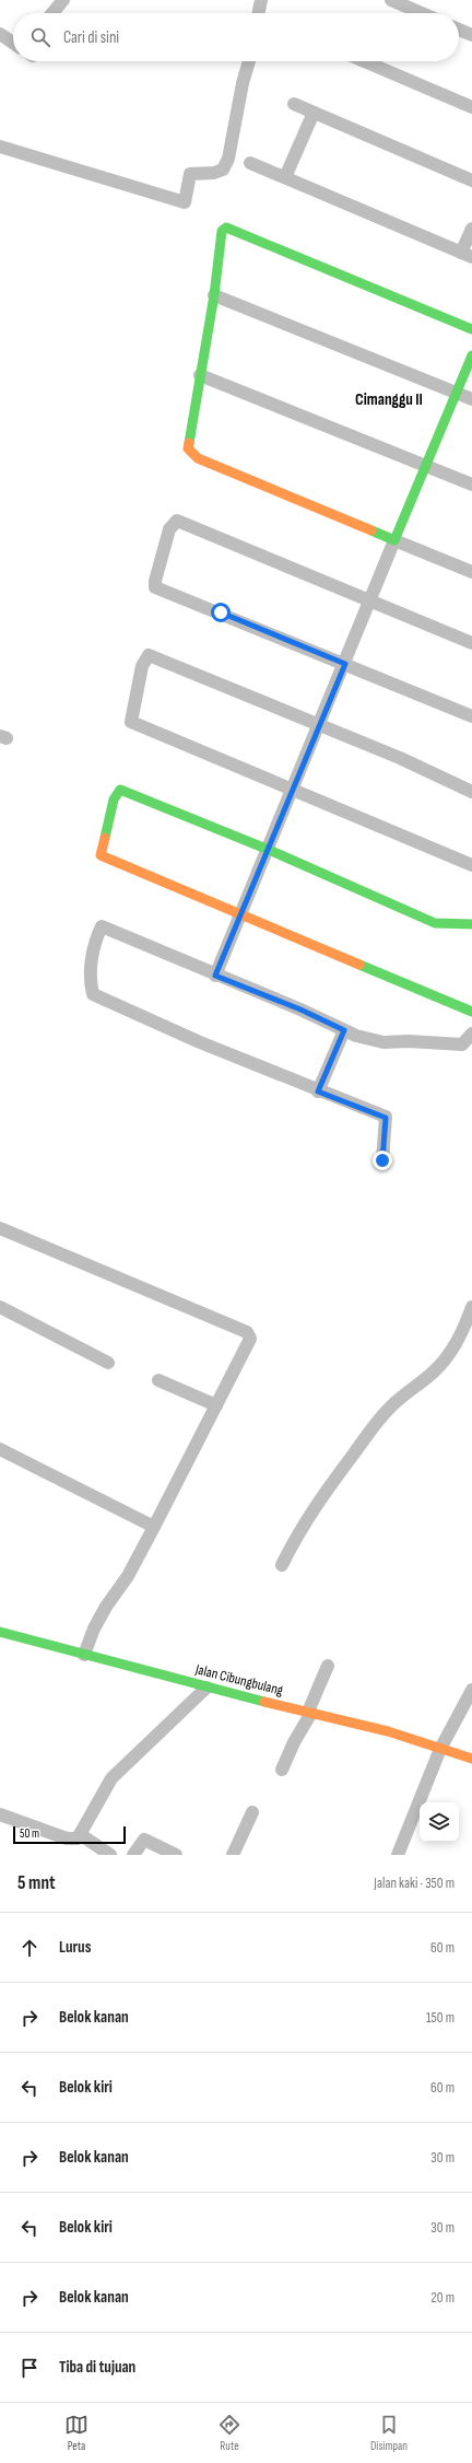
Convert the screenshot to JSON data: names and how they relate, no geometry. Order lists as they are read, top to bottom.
{
  "streets": {
    "main road": ["Jalan Cibungbulang"]
  },
  "districts": ["Cimanggu II"],
  "scale_bar": "50 m",
  "page": {
    "search": "Cari di sini",
    "scale": "50 m",
    "heading": ["5 mnt", "Jalan kaki · 350 m"],
    "list": [
      ["Lurus", "60 m"],
      ["Belok kanan", "150 m"],
      ["Belok kiri", "60 m"],
      ["Belok kanan", "30 m"],
      ["Belok kiri", "30 m"],
      ["Belok kanan", "20 m"],
      "Tiba di tujuan"
    ],
    "nav": ["Peta", "Rute", "Disimpan"]
  }
}
